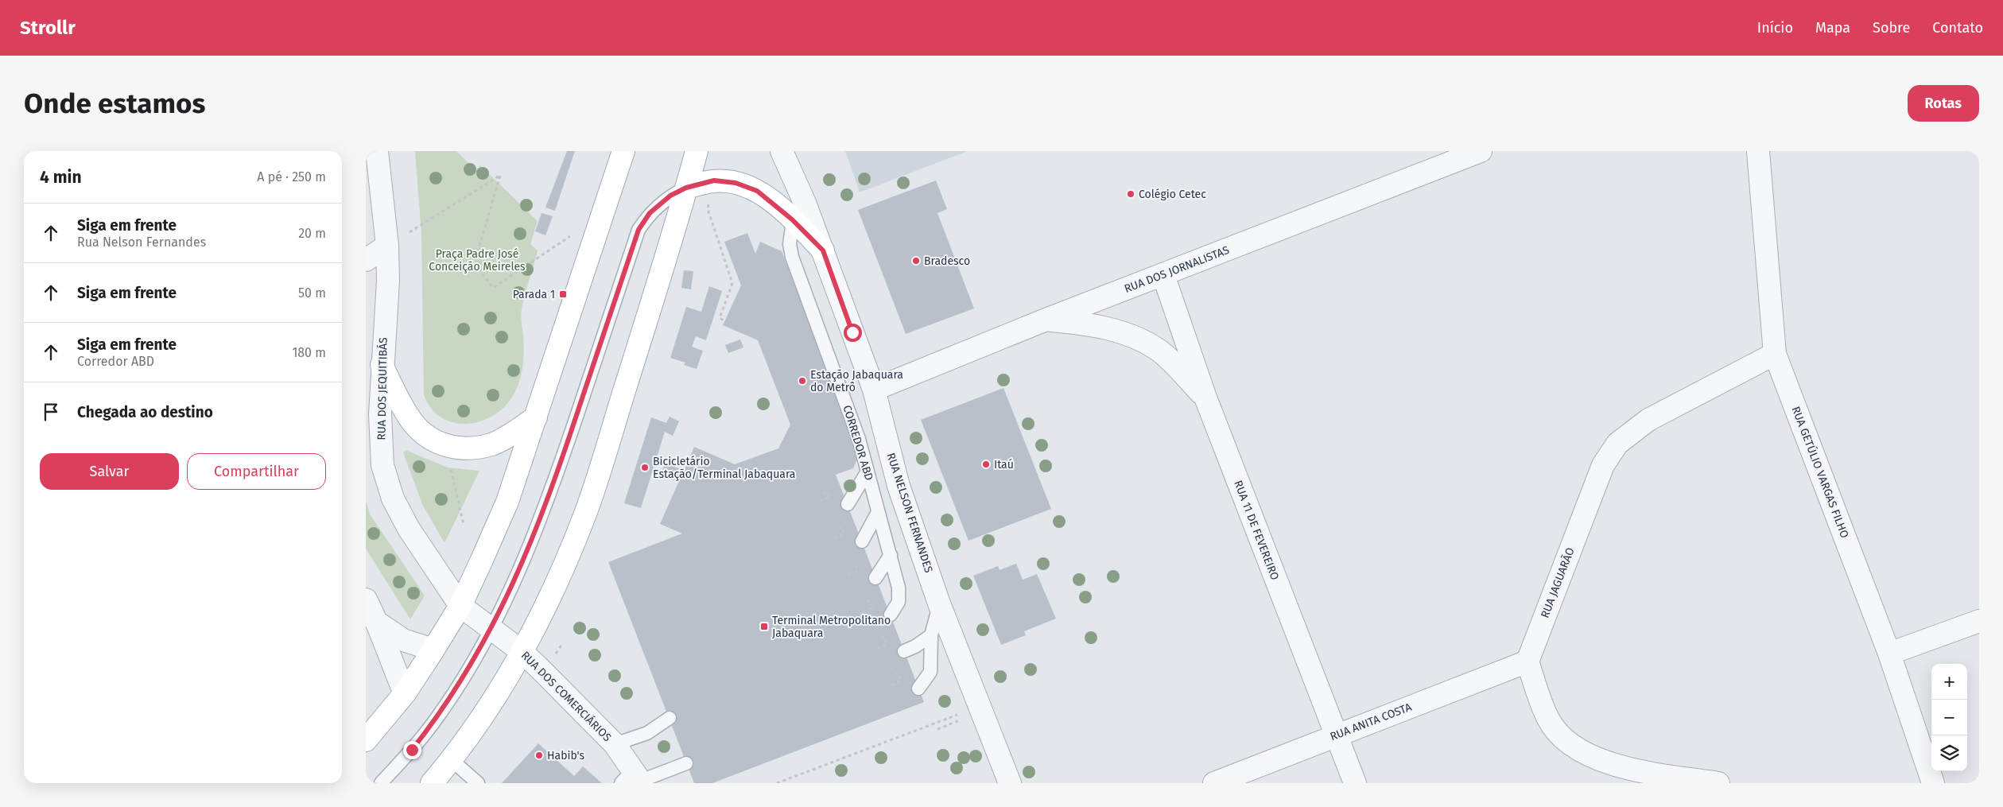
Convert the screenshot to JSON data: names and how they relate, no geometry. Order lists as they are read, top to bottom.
{
  "streets": {
    "street": [
      "RUA DOS JORNALISTAS",
      "RUA DOS JEQUITIBÁS",
      "RUA GETÚLIO VARGAS FILHO",
      "RUA NELSON FERNANDES",
      "RUA 11 DE FEVEREIRO",
      "RUA JAGUARÃO",
      "RUA DOS COMERCIÁRIOS",
      "RUA ANITA COSTA"
    ],
    "lane": ["CORREDOR ABD"]
  },
  "crossings": [
    ["RUA DOS JORNALISTAS", "RUA NELSON FERNANDES"],
    ["RUA DOS JORNALISTAS", "RUA 11 DE FEVEREIRO"],
    ["RUA DOS JEQUITIBÁS", "RUA DOS COMERCIÁRIOS"],
    ["RUA GETÚLIO VARGAS FILHO", "RUA JAGUARÃO"],
    ["RUA 11 DE FEVEREIRO", "RUA ANITA COSTA"],
    ["RUA JAGUARÃO", "RUA ANITA COSTA"]
  ],
  "parks": ["Praça Padre José Conceição Meireles"],
  "places": {
    "other": [
      "Colégio Cetec",
      "Bradesco",
      "Estação Jabaquara do Metrô",
      "Itaú",
      "Bicicletário Estação/Terminal Jabaquara",
      "Habib's"
    ],
    "transit": ["Parada 1", "Terminal Metropolitano Jabaquara"]
  },
  "page": {
    "header": "Strollr",
    "nav": [
      "Início",
      "Mapa",
      "Sobre",
      "Contato"
    ],
    "buttons": [
      "Rotas",
      ["Salvar", "Compartilhar"]
    ],
    "title": "Onde estamos",
    "heading": ["4 min", "A pé · 250 m"],
    "list": [
      ["Siga em frente", "Rua Nelson Fernandes", "20 m"],
      ["Siga em frente", "50 m"],
      ["Siga em frente", "Corredor ABD", "180 m"],
      "Chegada ao destino"
    ],
    "map_buttons": ["+", "−"]
  }
}
